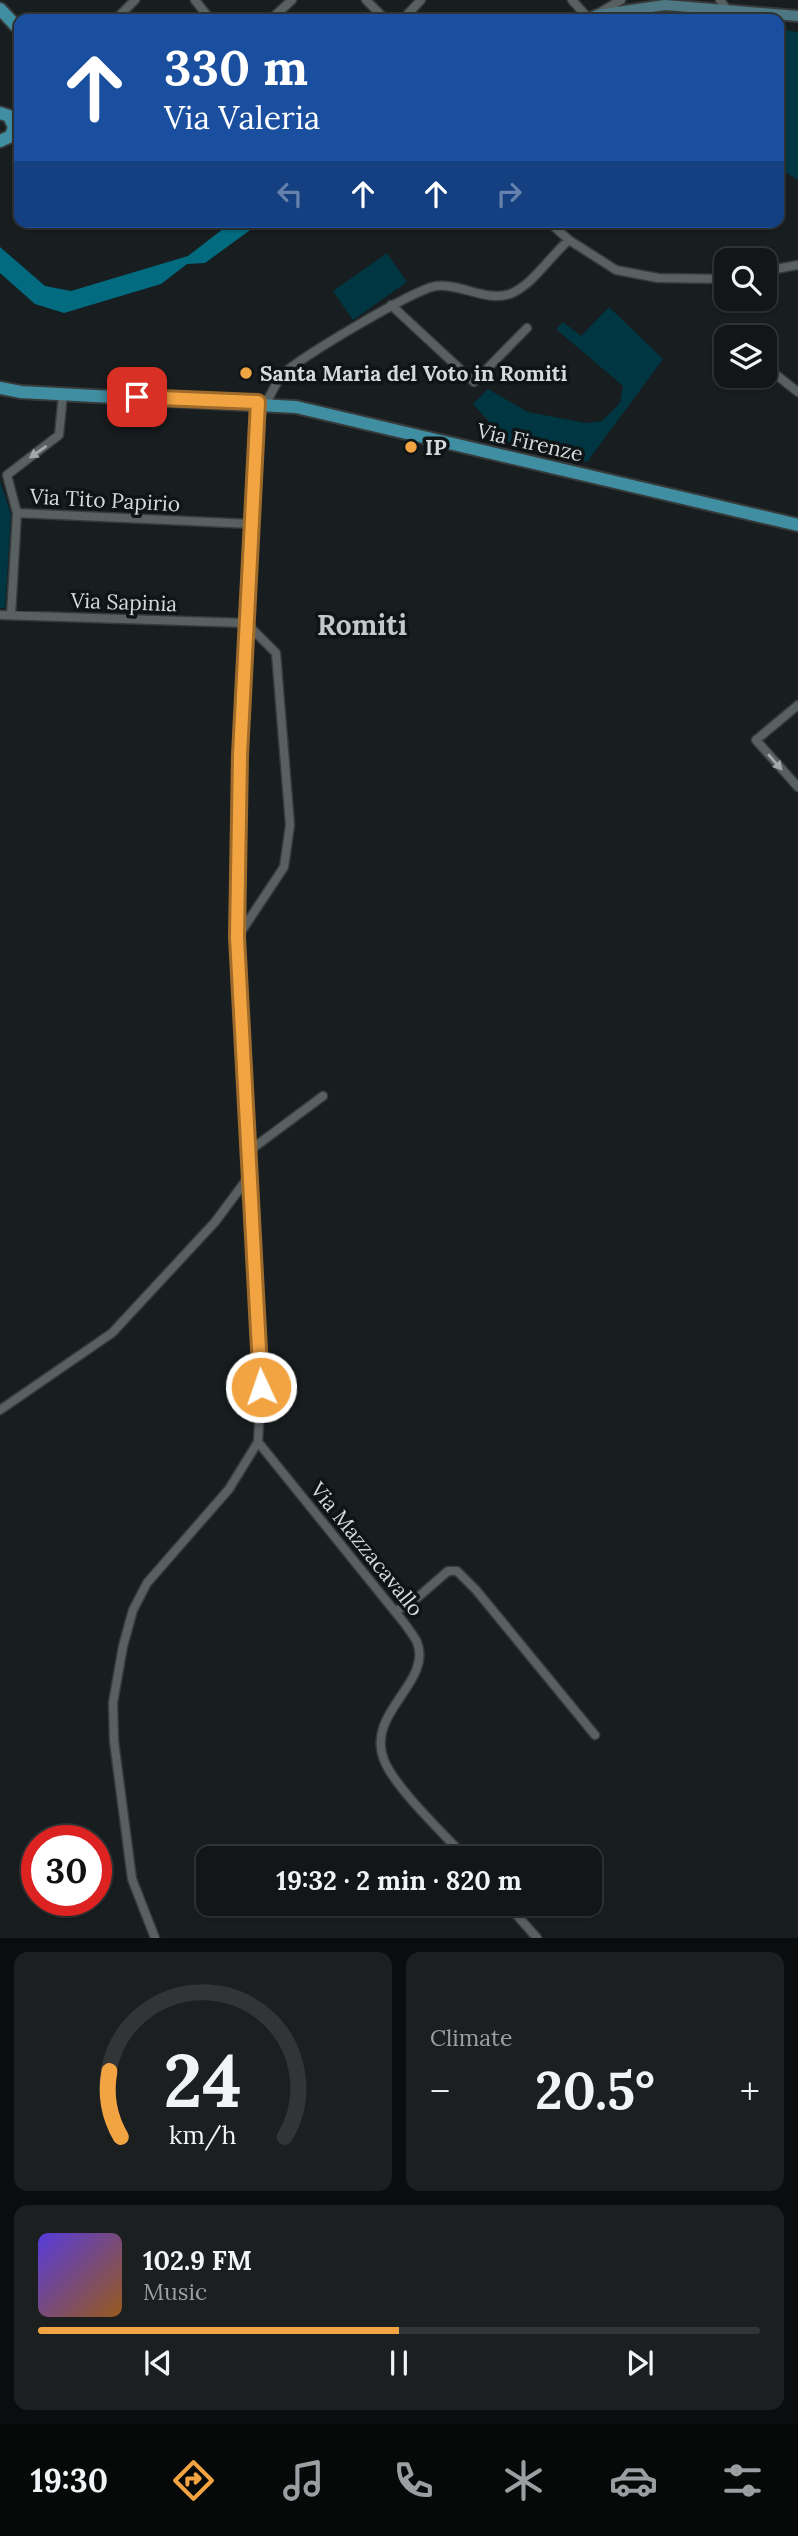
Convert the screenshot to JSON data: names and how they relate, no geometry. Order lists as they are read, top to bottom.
{
  "streets": {
    "main road": ["Via Firenze"],
    "street": ["Via Tito Papirio", "Via Sapinia", "Via Mazzacavallo"]
  },
  "crossings": [
    ["Via Tito Papirio", "Via Sapinia"]
  ],
  "districts": ["Romiti"],
  "places": ["Santa Maria del Voto in Romiti", "IP"],
  "page": {
    "turn": ["330 m", "Via Valeria"],
    "limit": "30",
    "trip": "19:32 · 2 min · 820 m",
    "tile": "Climate",
    "heat": ["−", "20.5°", "+"],
    "song": ["102.9 FM", "Music"],
    "tabs": "19:30",
    "gauge": ["24", "km/h"]
  }
}
